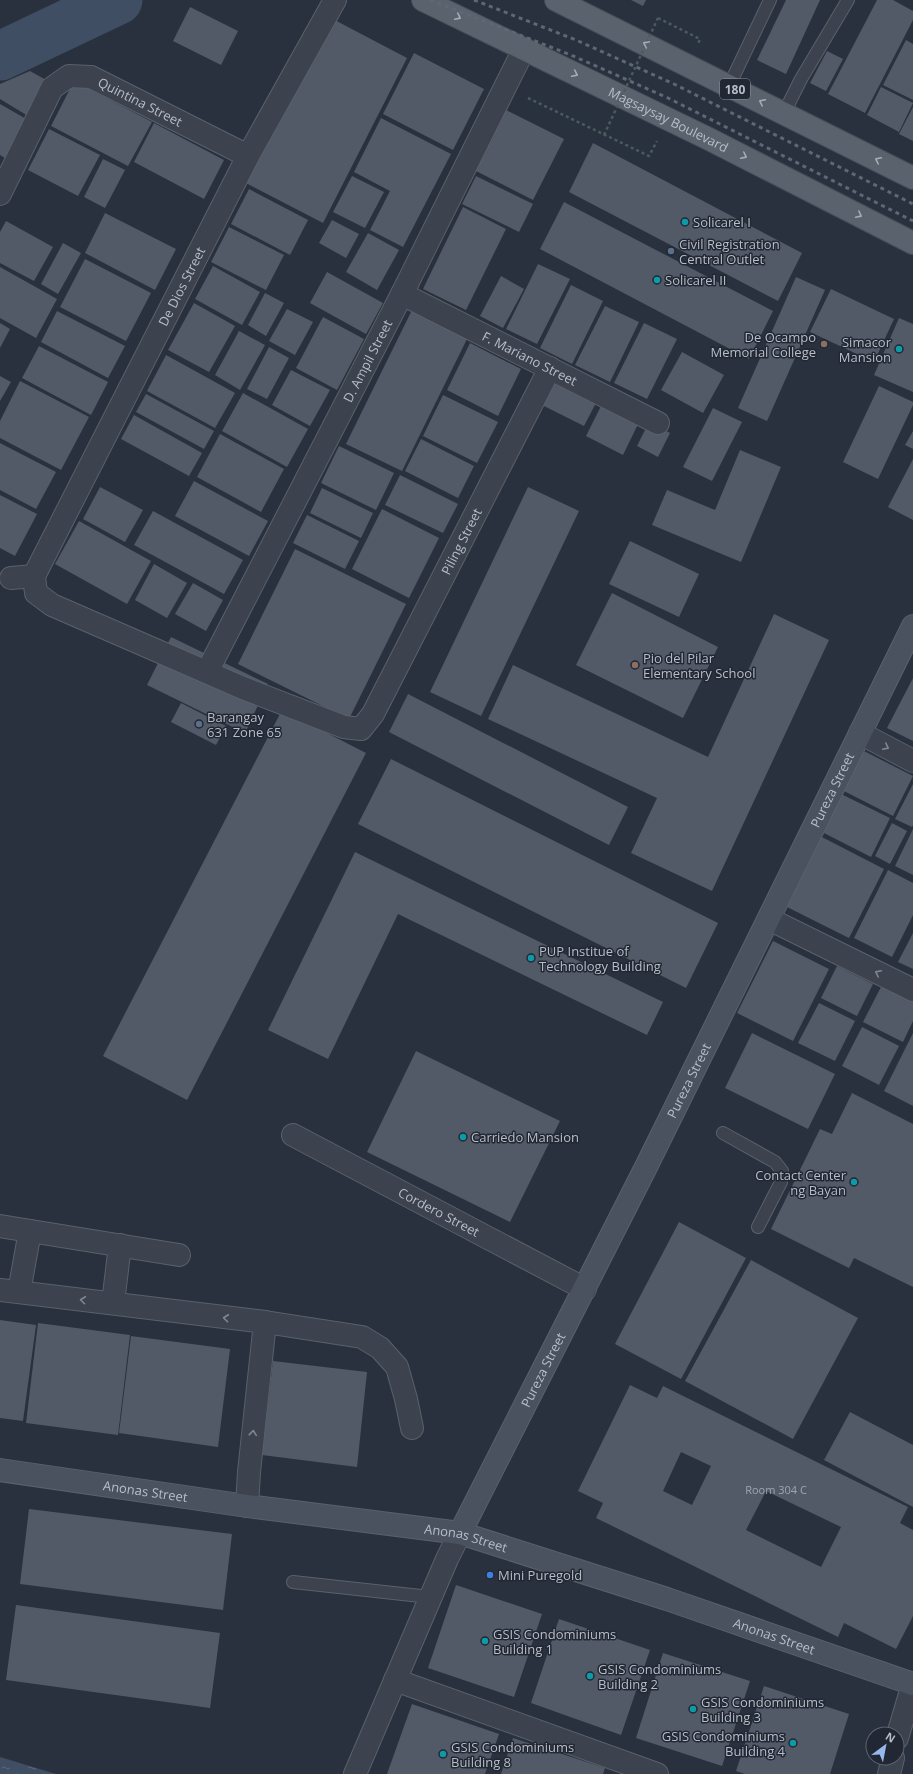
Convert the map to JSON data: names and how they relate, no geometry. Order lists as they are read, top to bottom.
{
  "streets": {
    "main road": ["180", "Magsaysay Boulevard"],
    "street": [
      "Quintina Street",
      "De Dios Street",
      "F. Mariano Street",
      "D. Ampil Street",
      "Piling Street",
      "Pureza Street",
      "Cordero Street",
      "Anonas Street"
    ]
  },
  "crossings": [
    ["Quintina Street", "De Dios Street"],
    ["Magsaysay Boulevard", "D. Ampil Street"],
    ["F. Mariano Street", "D. Ampil Street"],
    ["F. Mariano Street", "Piling Street"],
    ["D. Ampil Street", "Piling Street"],
    ["Pureza Street", "Cordero Street"],
    ["Pureza Street", "Anonas Street"]
  ],
  "places": [
    "Solicarel I",
    "Civil Registration Central Outlet",
    "Solicarel II",
    "De Ocampo Memorial College",
    "Simacor Mansion",
    "Pio del Pilar Elementary School",
    "Barangay 631 Zone 65",
    "PUP Institue of Technology Building",
    "Carriedo Mansion",
    "Contact Center ng Bayan",
    "Mini Puregold",
    "GSIS Condominiums Building 1",
    "GSIS Condominiums Building 2",
    "GSIS Condominiums Building 3",
    "GSIS Condominiums Building 4",
    "GSIS Condominiums Building 8"
  ],
  "house_numbers": ["Room 304 C"],
  "north": "top right"
}
